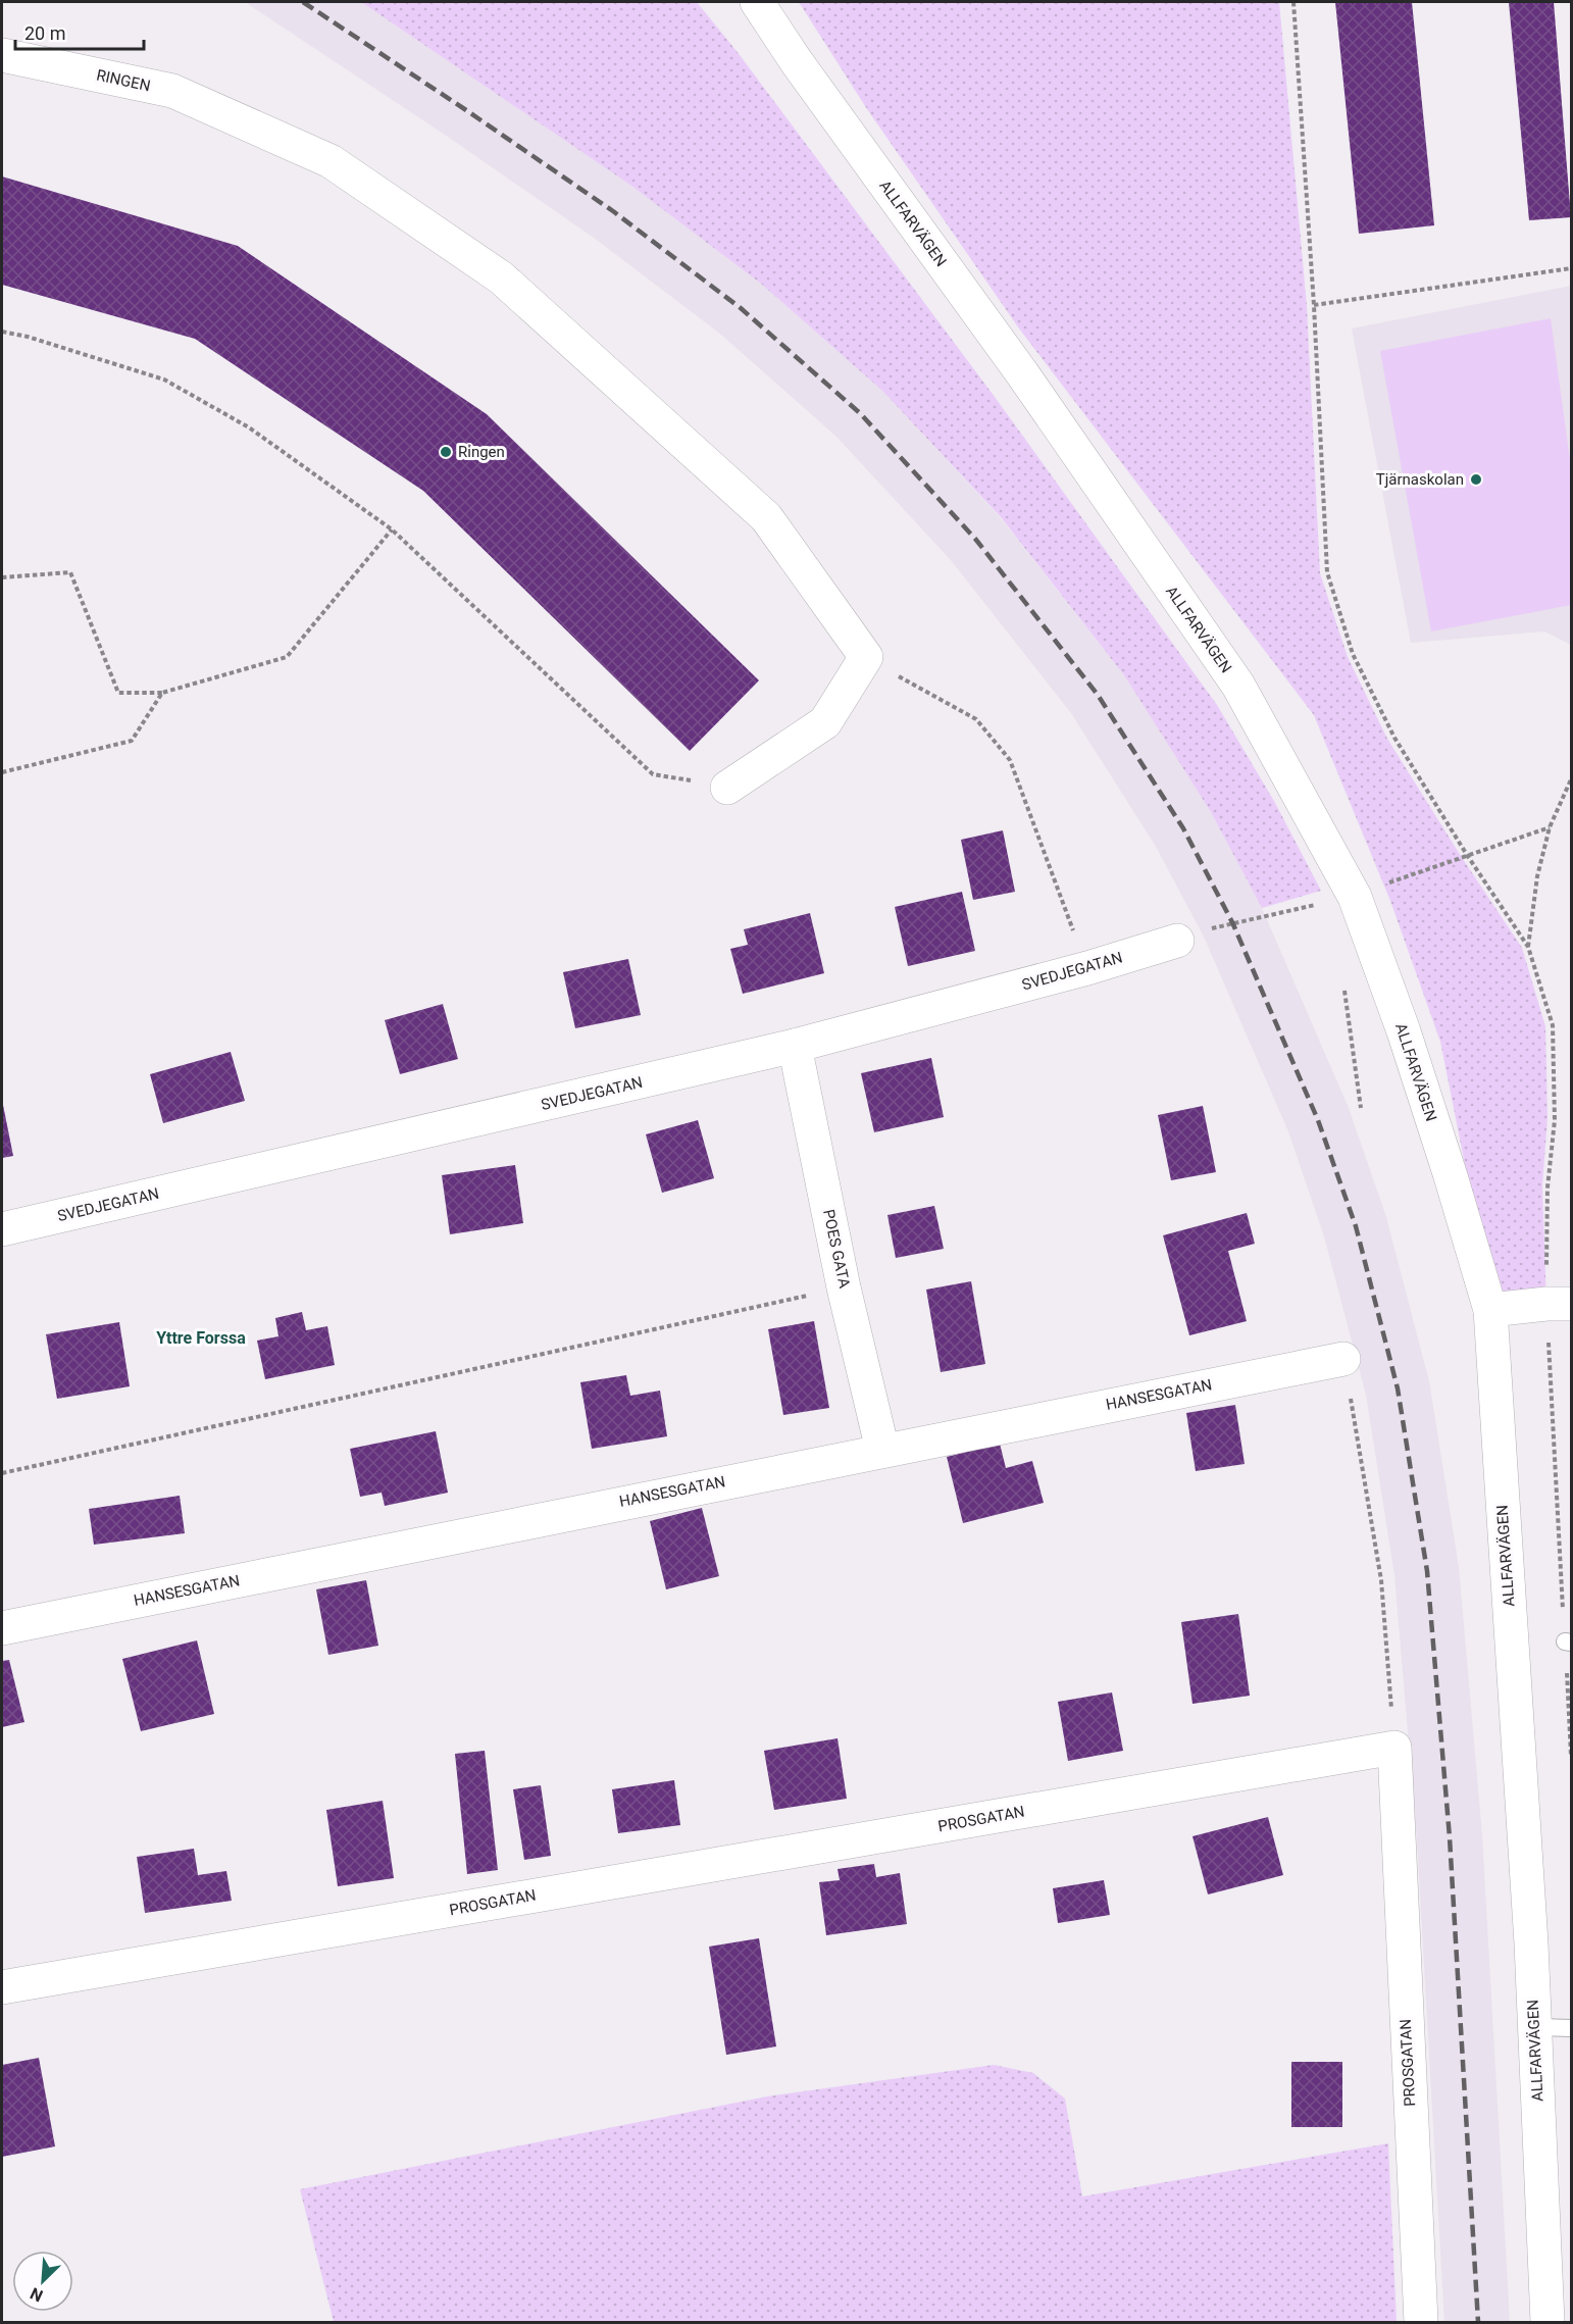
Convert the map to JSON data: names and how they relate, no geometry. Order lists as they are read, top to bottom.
{
  "streets": {
    "street": [
      "RINGEN",
      "ALLFARVÄGEN",
      "SVEDJEGATAN",
      "POES GATA",
      "HANSESGATAN",
      "PROSGATAN"
    ]
  },
  "crossings": [
    ["SVEDJEGATAN", "POES GATA"],
    ["POES GATA", "HANSESGATAN"]
  ],
  "districts": ["Yttre Forssa"],
  "places": ["Ringen", "Tjärnaskolan"],
  "scale_bar": "20 m",
  "north": "bottom left"
}
